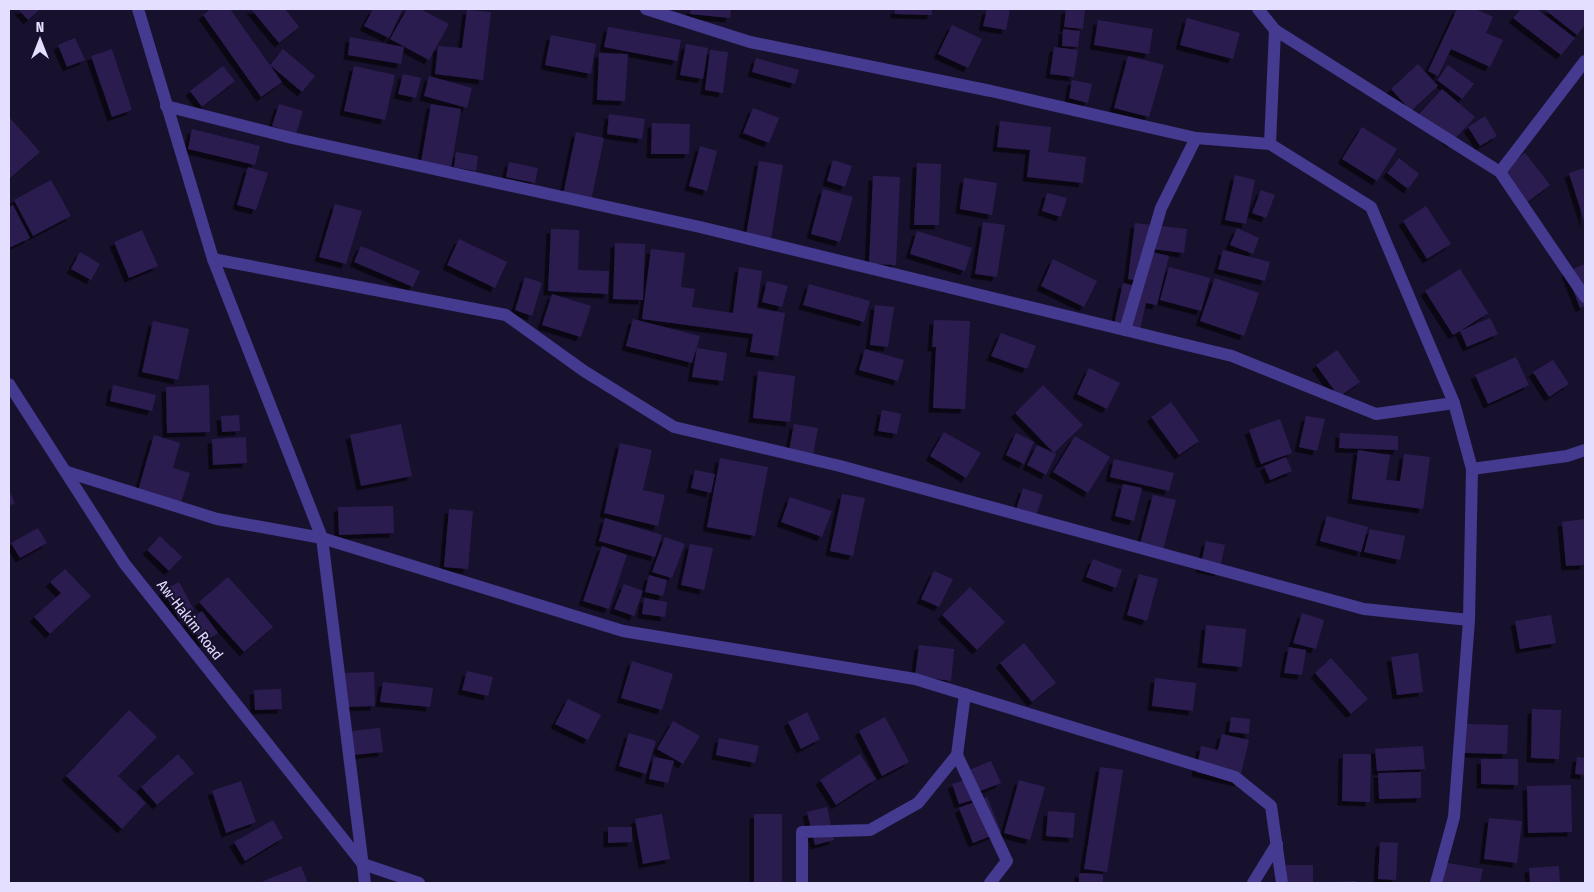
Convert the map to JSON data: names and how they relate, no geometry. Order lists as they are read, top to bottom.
{
  "streets": {
    "street": ["Aw-Hakim Road"]
  },
  "north": "top"
}
